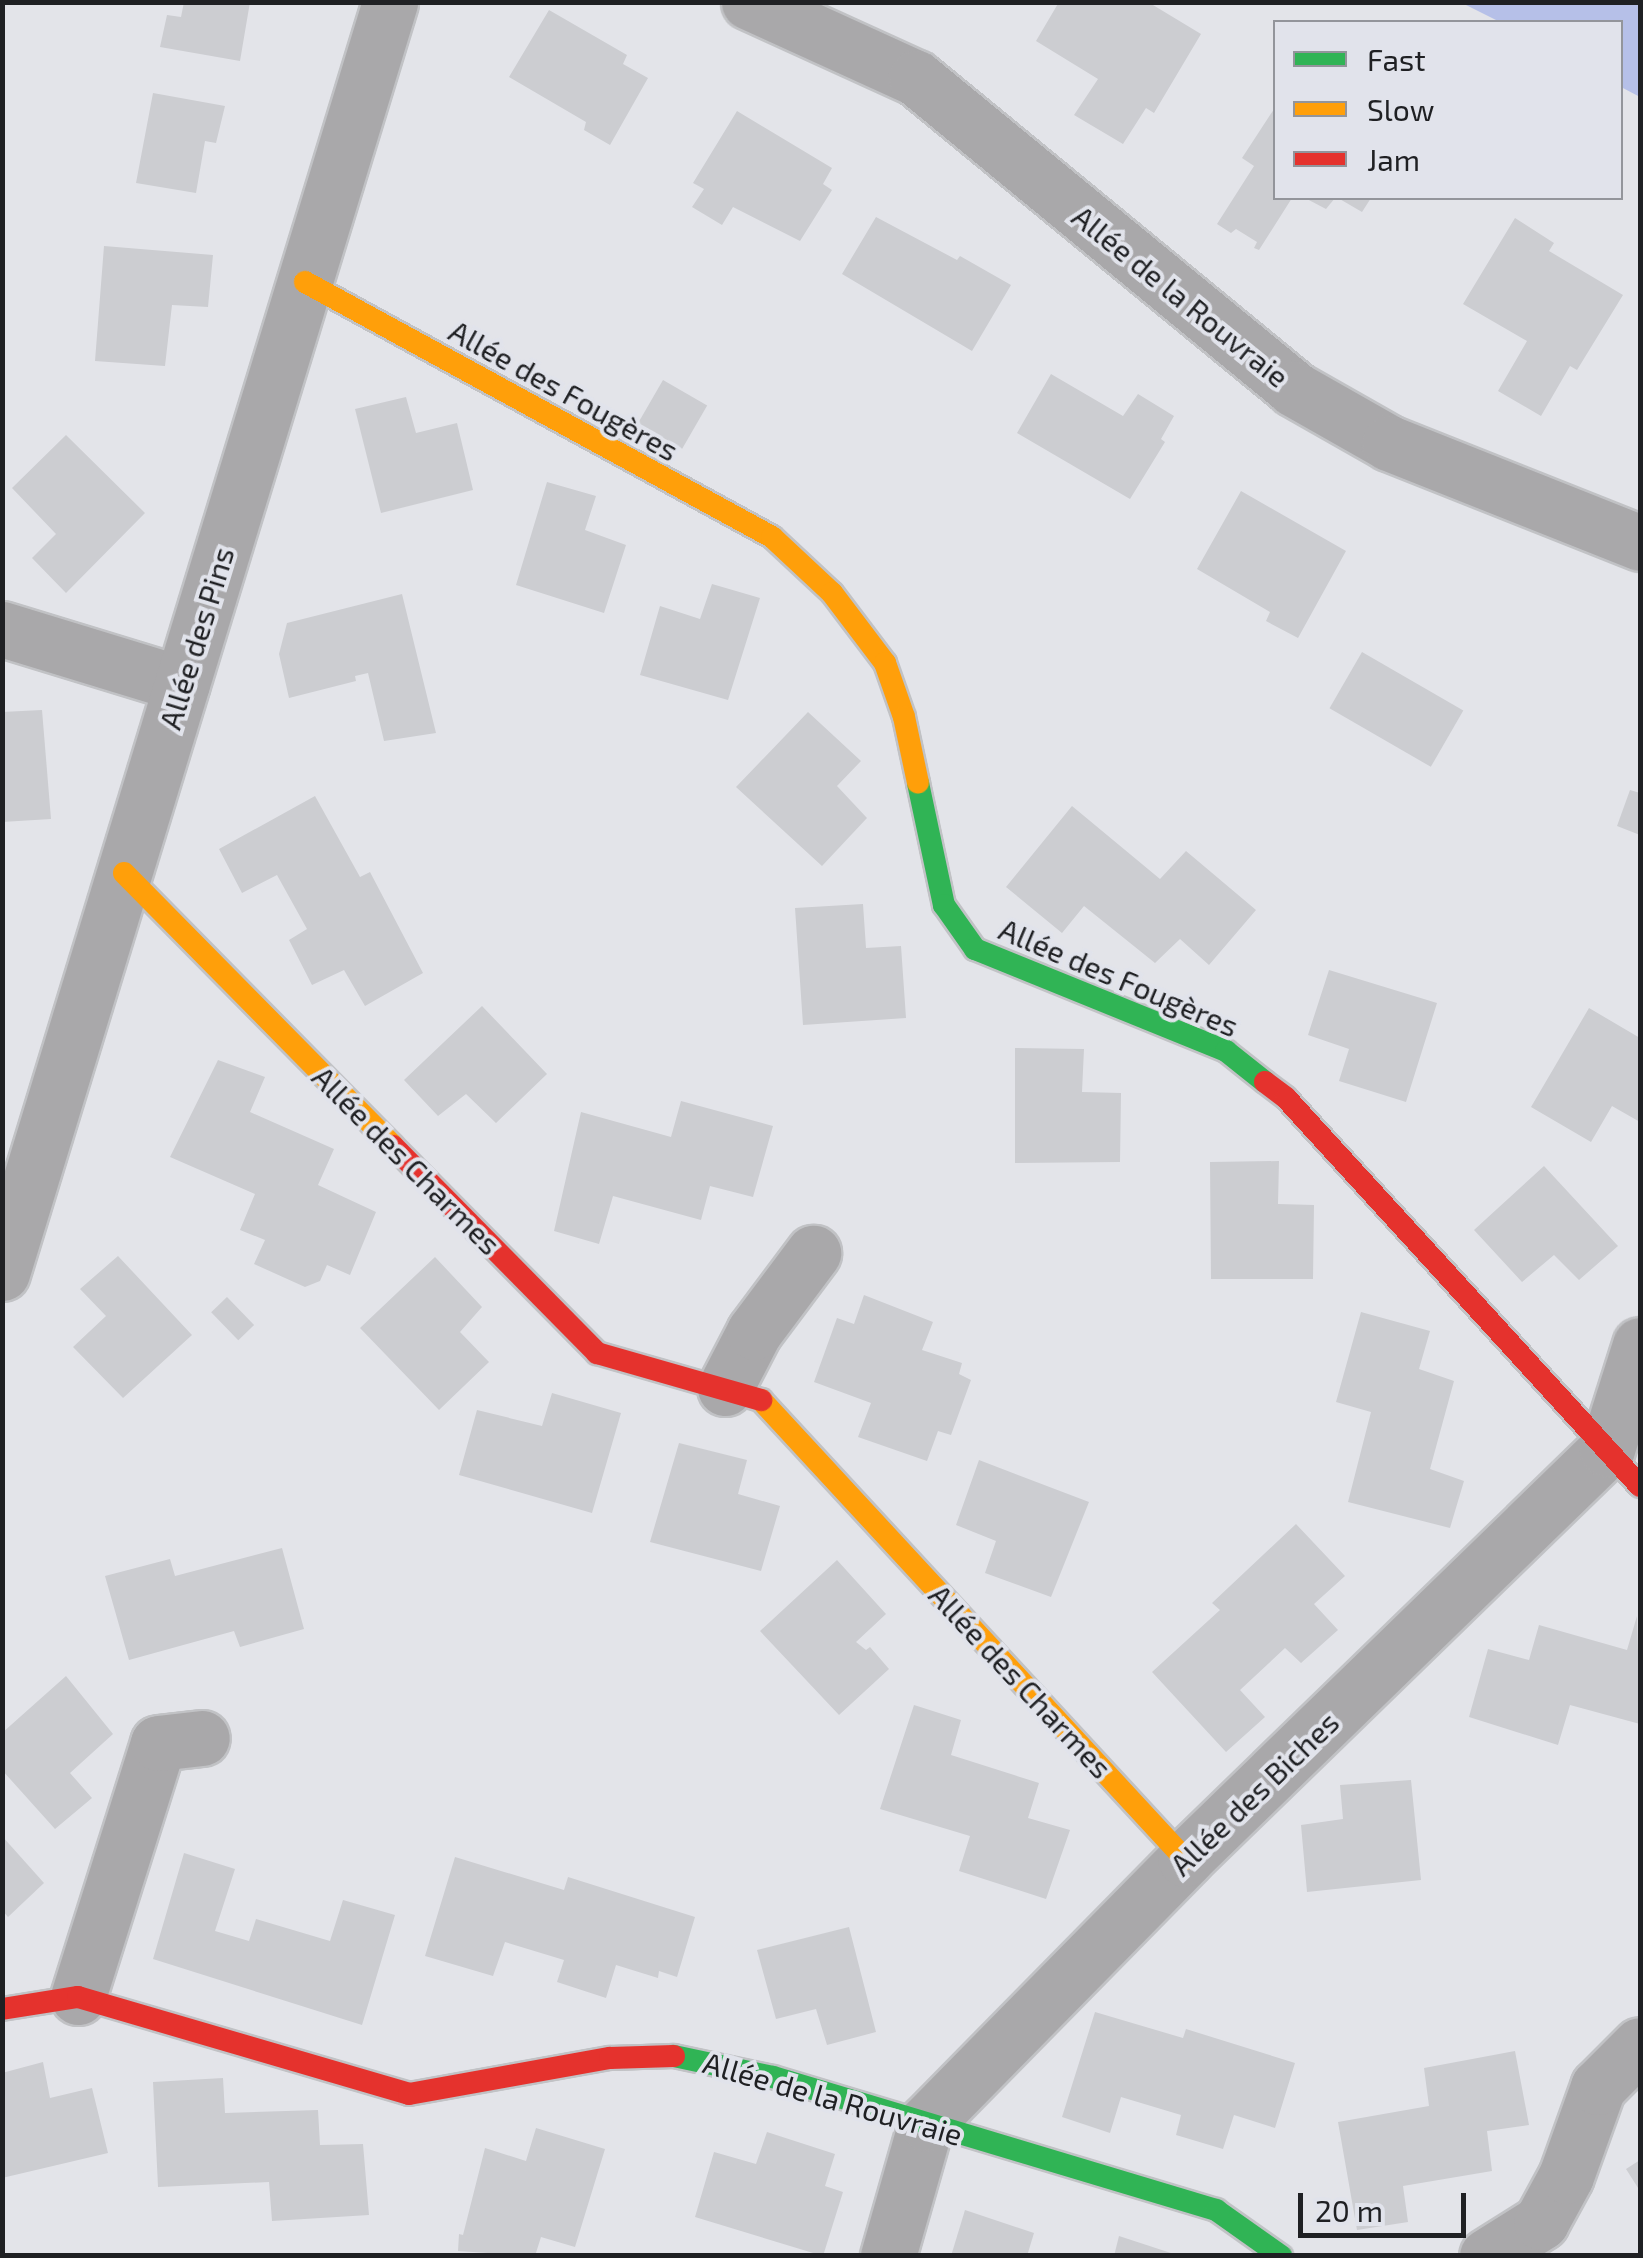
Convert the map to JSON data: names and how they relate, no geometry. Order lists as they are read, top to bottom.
{
  "streets": {
    "street": [
      "Allée de la Rouvraie",
      "Allée des Fougères",
      "Allée des Pins",
      "Allée des Charmes",
      "Allée des Biches"
    ]
  },
  "crossings": [
    ["Allée de la Rouvraie", "Allée des Biches"],
    ["Allée des Fougères", "Allée des Pins"],
    ["Allée des Fougères", "Allée des Biches"],
    ["Allée des Pins", "Allée des Charmes"],
    ["Allée des Charmes", "Allée des Biches"]
  ],
  "legend": ["Fast", "Slow", "Jam"],
  "scale_bar": "20 m"
}
